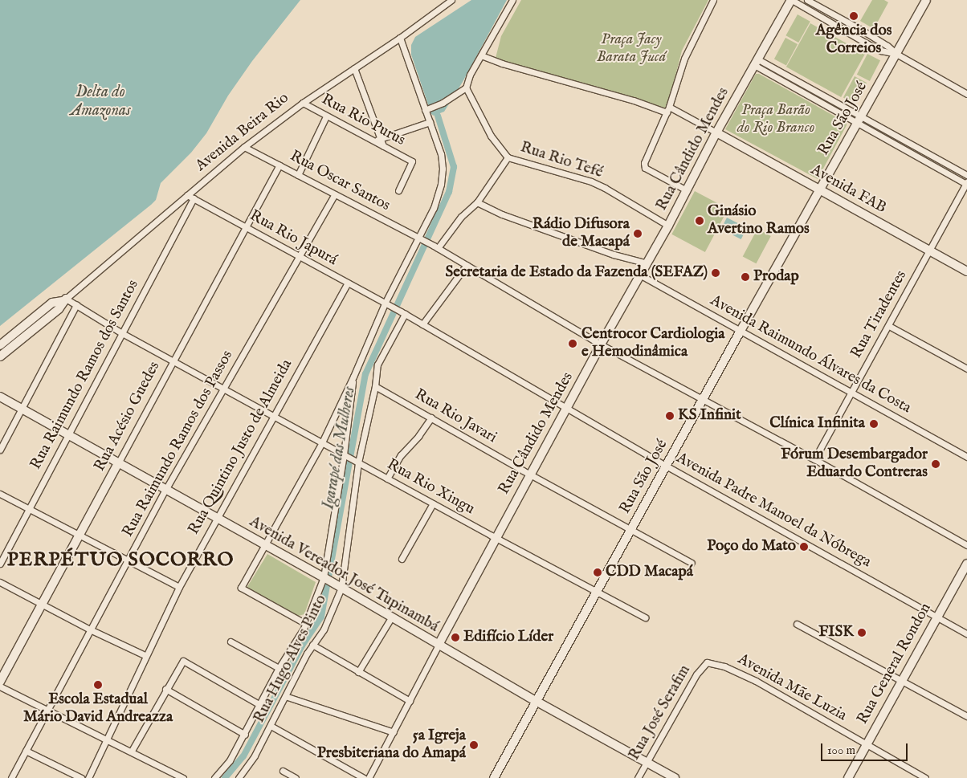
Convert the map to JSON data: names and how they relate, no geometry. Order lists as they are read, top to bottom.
{
  "streets": {
    "street": [
      "Rua São José",
      "Rua Rio Purus",
      "Avenida Beira Rio",
      "Rua Cândido Mendes",
      "Rua Rio Tefé",
      "Rua Oscar Santos",
      "Avenida FAB",
      "Rua Rio Japurá",
      "Rua Tiradentes",
      "Avenida Raimundo Álvares da Costa",
      "Rua Raimundo Ramos dos Santos",
      "Rua Acésio Guedes",
      "Rua Rio Javari",
      "Rua Raimundo Ramos dos Passos",
      "Rua Quintino Justo de Almeida",
      "Rua Rio Xingu",
      "Avenida Padre Manoel da Nóbrega",
      "Avenida Vereador José Tupinambá",
      "Rua Hugo Alves Pinto",
      "Rua General Rondon",
      "Avenida Mãe Luzia",
      "Rua José Serafim"
    ]
  },
  "crossings": [
    ["Rua São José", "Avenida FAB"],
    ["Rua São José", "Avenida Raimundo Álvares da Costa"],
    ["Rua São José", "Rua Rio Javari"],
    ["Rua São José", "Avenida Padre Manoel da Nóbrega"],
    ["Rua São José", "Avenida Vereador José Tupinambá"],
    ["Rua Rio Purus", "Avenida Beira Rio"],
    ["Avenida Beira Rio", "Rua Oscar Santos"],
    ["Avenida Beira Rio", "Rua Rio Japurá"],
    ["Rua Cândido Mendes", "Rua Rio Tefé"],
    ["Rua Cândido Mendes", "Avenida FAB"],
    ["Rua Cândido Mendes", "Avenida Raimundo Álvares da Costa"],
    ["Rua Cândido Mendes", "Rua Rio Javari"],
    ["Rua Cândido Mendes", "Rua Rio Xingu"],
    ["Rua Cândido Mendes", "Avenida Padre Manoel da Nóbrega"],
    ["Rua Cândido Mendes", "Avenida Vereador José Tupinambá"],
    ["Rua Oscar Santos", "Rua Acésio Guedes"],
    ["Rua Oscar Santos", "Rua Raimundo Ramos dos Passos"],
    ["Avenida FAB", "Rua Tiradentes"],
    ["Rua Rio Japurá", "Rua Raimundo Ramos dos Santos"],
    ["Rua Rio Japurá", "Rua Acésio Guedes"],
    ["Rua Rio Japurá", "Rua Raimundo Ramos dos Passos"],
    ["Rua Rio Japurá", "Rua Quintino Justo de Almeida"],
    ["Rua Rio Japurá", "Rua Hugo Alves Pinto"],
    ["Rua Tiradentes", "Avenida Raimundo Álvares da Costa"],
    ["Rua Raimundo Ramos dos Santos", "Avenida Vereador José Tupinambá"],
    ["Rua Acésio Guedes", "Avenida Vereador José Tupinambá"],
    ["Rua Rio Javari", "Rua Hugo Alves Pinto"],
    ["Rua Raimundo Ramos dos Passos", "Avenida Vereador José Tupinambá"],
    ["Rua Quintino Justo de Almeida", "Avenida Vereador José Tupinambá"],
    ["Rua Rio Xingu", "Rua Hugo Alves Pinto"],
    ["Avenida Padre Manoel da Nóbrega", "Rua General Rondon"],
    ["Avenida Vereador José Tupinambá", "Rua Hugo Alves Pinto"],
    ["Avenida Vereador José Tupinambá", "Rua José Serafim"],
    ["Rua General Rondon", "Avenida Mãe Luzia"],
    ["Avenida Mãe Luzia", "Rua José Serafim"]
  ],
  "districts": ["PERPÉTUO SOCORRO"],
  "water": ["Delta do Amazonas", "Igarapé das Mulheres"],
  "parks": ["Praça Jacy Barata Jucá", "Praça Barão do Rio Branco"],
  "places": [
    "Agência dos Correios",
    "Ginásio Avertino Ramos",
    "Rádio Difusora de Macapá",
    "Secretaria de Estado da Fazenda (SEFAZ)",
    "Prodap",
    "Centrocor Cardiologia e Hemodinâmica",
    "KS Infinit",
    "Clínica Infinita",
    "Fórum Desembargador Eduardo Contreras",
    "Poço do Mato",
    "CDD Macapá",
    "FISK",
    "Edifício Líder",
    "Escola Estadual Mário David Andreazza",
    "5a Igreja Presbiteriana do Amapá"
  ],
  "scale_bar": "100 m"
}
